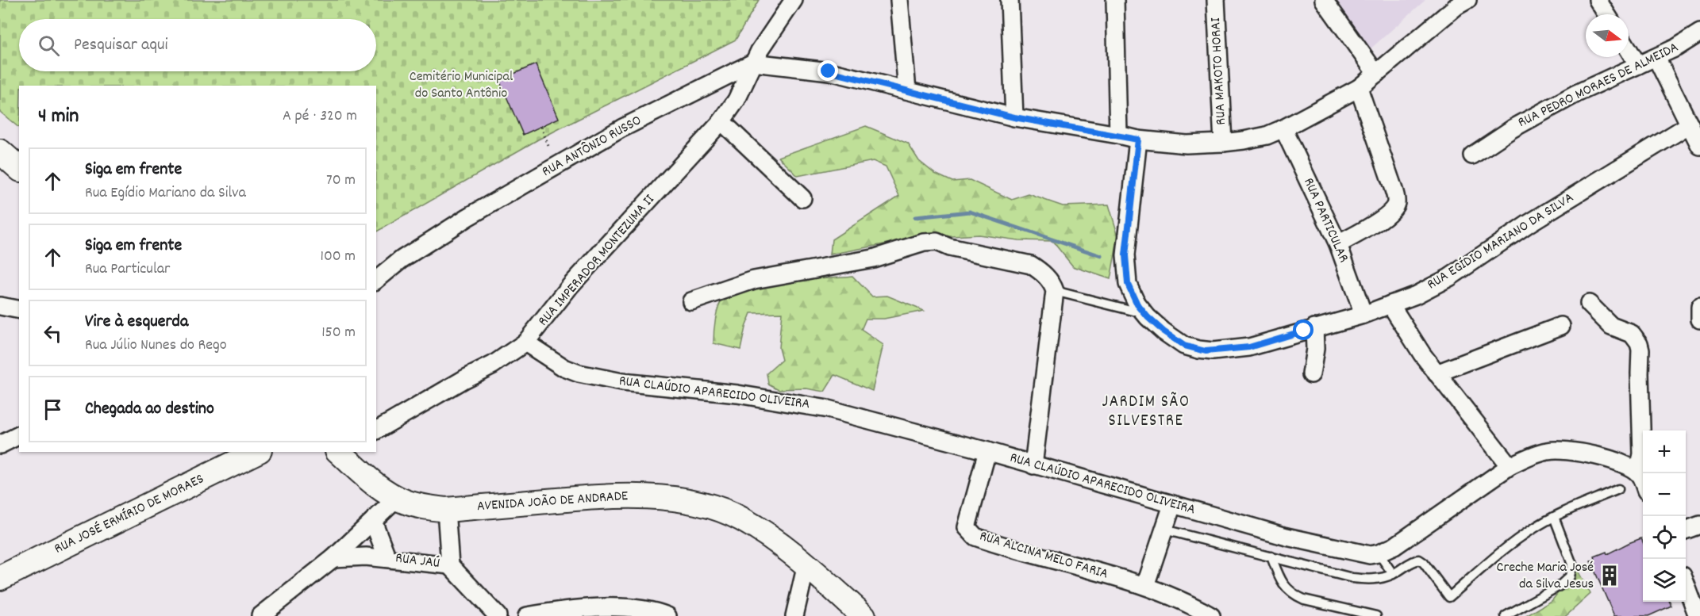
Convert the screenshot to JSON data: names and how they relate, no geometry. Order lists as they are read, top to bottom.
{
  "streets": {
    "main road": ["AVENIDA JOÃO DE ANDRADE", "RUA JOSÉ ERMÍRIO DE MORAES"],
    "street": [
      "RUA MAKOTO HORAI",
      "RUA PEDRO MORAES DE ALMEIDA",
      "RUA ANTÔNIO RUSSO",
      "RUA PARTICULAR",
      "RUA EGÍDIO MARIANO DA SILVA",
      "RUA IMPERADOR MONTEZUMA II",
      "RUA CLAÚDIO APARECIDO OLIVEIRA",
      "RUA ALCINA MELO FARIA",
      "RUA JAÚ"
    ]
  },
  "crossings": [
    ["RUA ANTÔNIO RUSSO", "RUA IMPERADOR MONTEZUMA II"],
    ["RUA PARTICULAR", "RUA EGÍDIO MARIANO DA SILVA"],
    ["RUA IMPERADOR MONTEZUMA II", "RUA CLAÚDIO APARECIDO OLIVEIRA"],
    ["RUA CLAÚDIO APARECIDO OLIVEIRA", "RUA ALCINA MELO FARIA"],
    ["AVENIDA JOÃO DE ANDRADE", "RUA JAÚ"]
  ],
  "districts": ["JARDIM SÃO SILVESTRE"],
  "parks": ["Cemitério Municipal do Santo Antônio"],
  "places": {
    "building": ["Creche Maria José da Silva Jesus"]
  },
  "north": "right",
  "page": {
    "search": "Pesquisar aqui",
    "heading": ["4 min", "A pé · 320 m"],
    "list": [
      ["Siga em frente", "Rua Egídio Mariano da Silva", "70 m"],
      ["Siga em frente", "Rua Particular", "100 m"],
      ["Vire à esquerda", "Rua Júlio Nunes do Rego", "150 m"],
      "Chegada ao destino"
    ],
    "map_buttons": ["+", "−"]
  }
}
